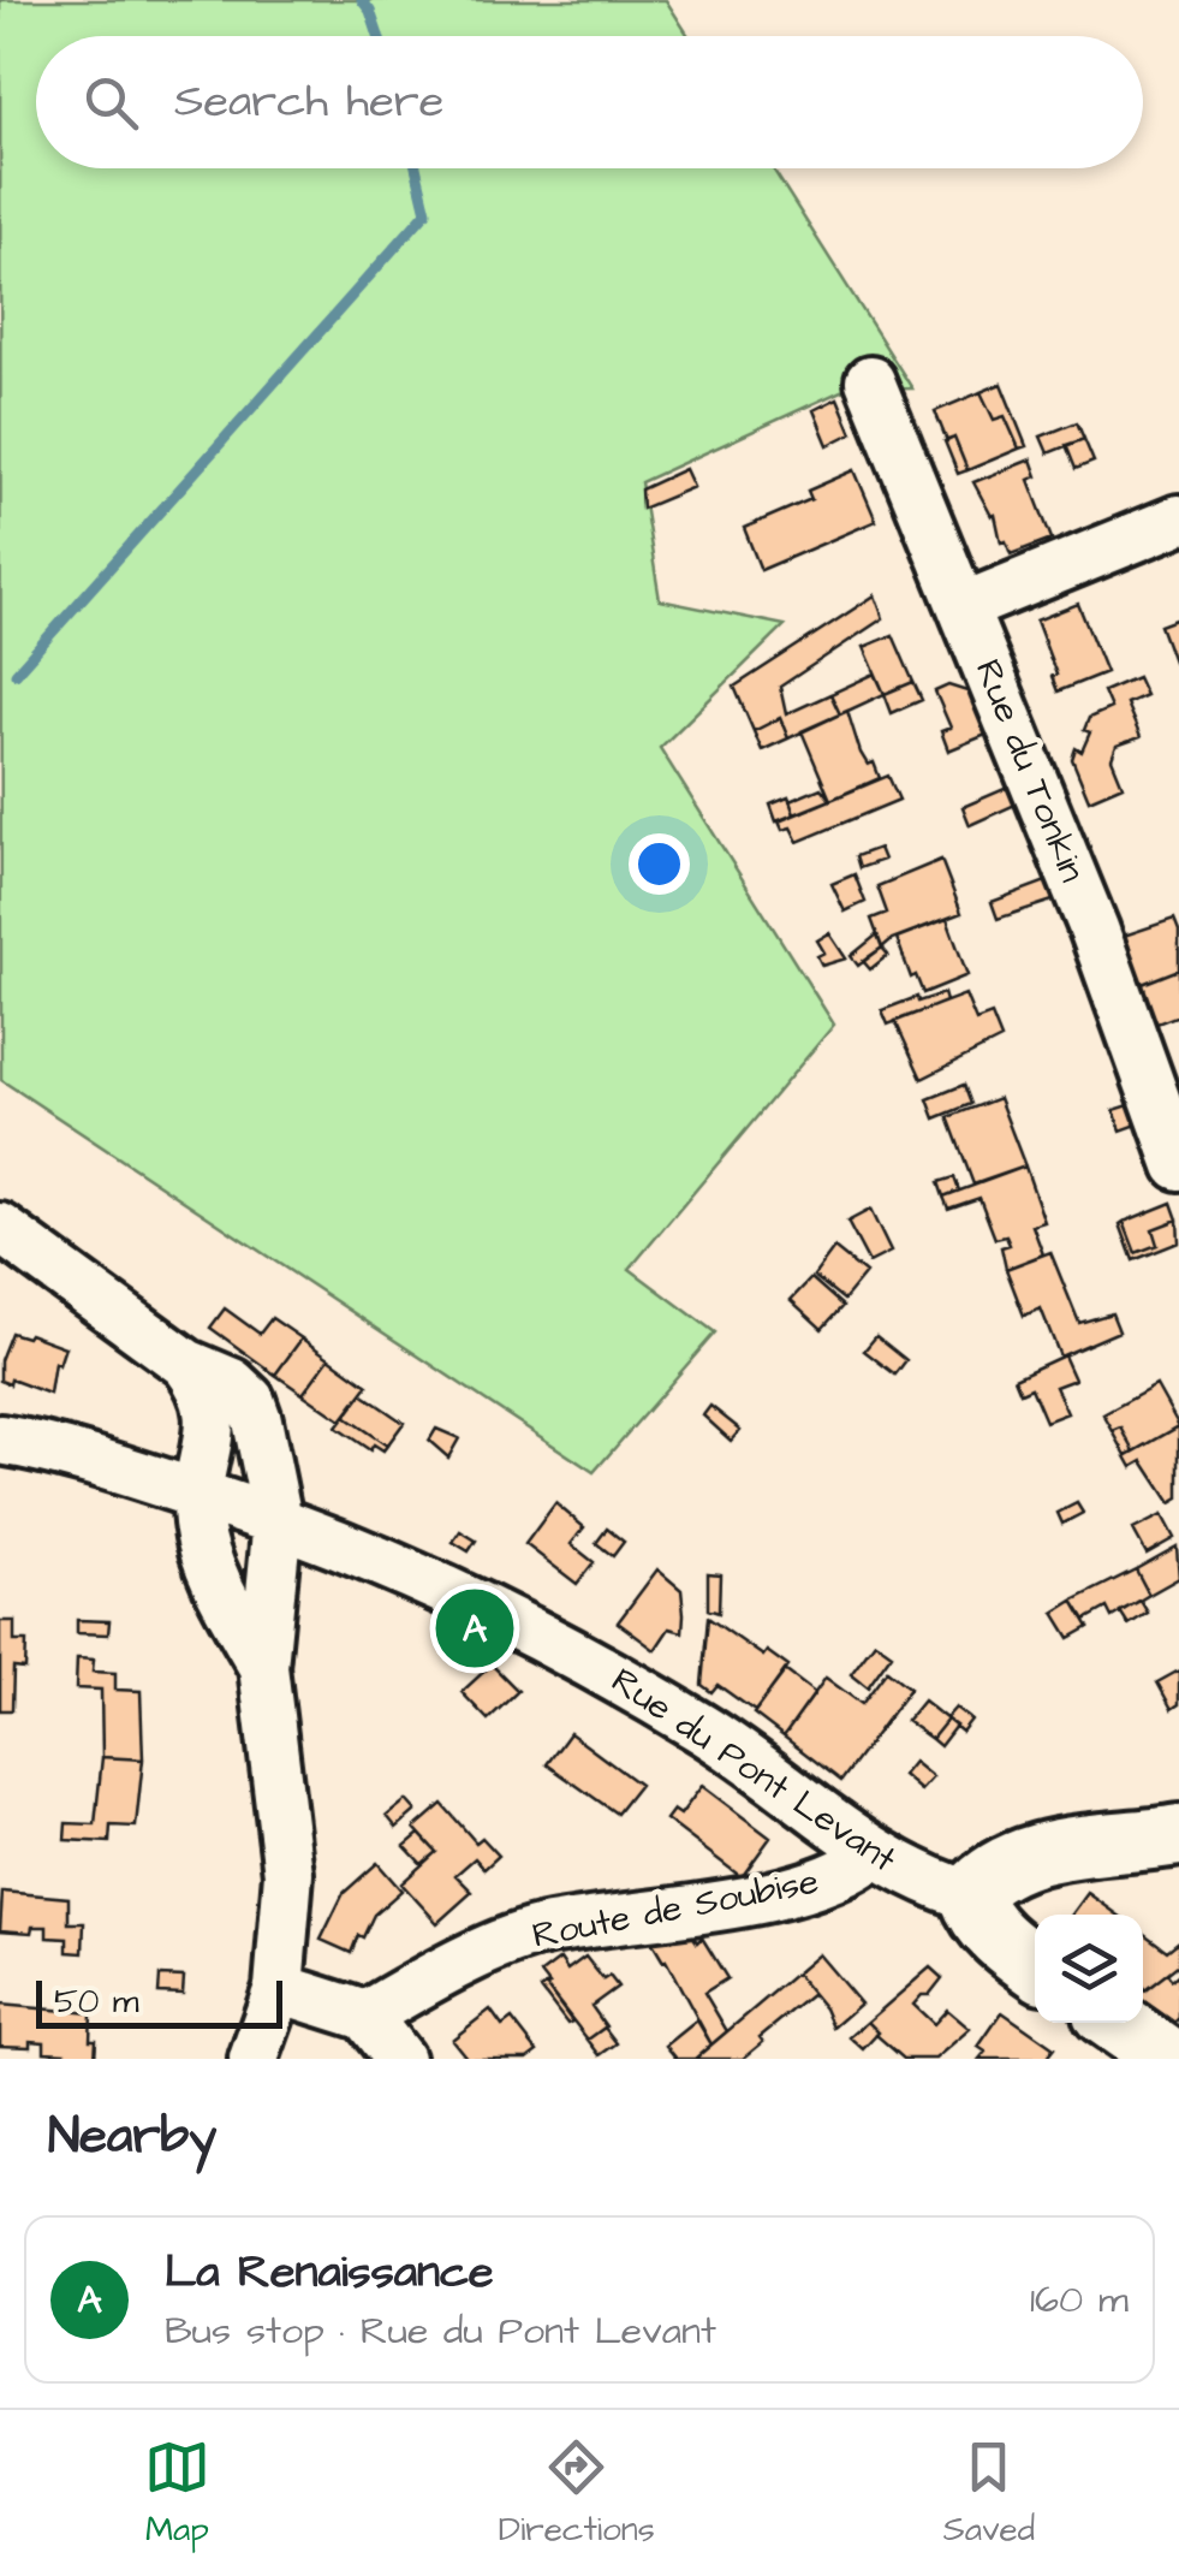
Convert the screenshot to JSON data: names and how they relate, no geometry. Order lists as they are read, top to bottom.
{
  "streets": {
    "street": ["Rue du Tonkin", "Rue du Pont Levant", "Route de Soubise"]
  },
  "crossings": [
    ["Rue du Pont Levant", "Route de Soubise"]
  ],
  "scale_bar": "50 m",
  "page": {
    "search": "Search here",
    "pins": "A",
    "scale": "50 m",
    "heading": "Nearby",
    "list": [
      {
        "mark": "A",
        "name": "La Renaissance",
        "note": "Bus stop · Rue du Pont Levant",
        "value": "160 m"
      }
    ],
    "nav": ["Map", "Directions", "Saved"]
  }
}
